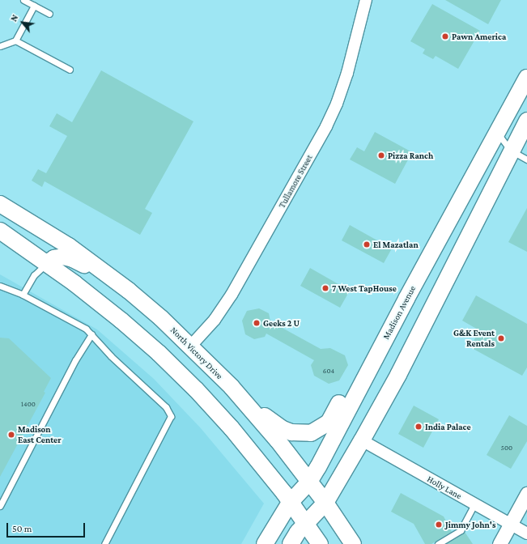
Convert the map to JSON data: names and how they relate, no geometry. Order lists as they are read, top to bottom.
{
  "streets": {
    "main road": ["Madison Avenue", "North Victory Drive"],
    "street": ["Tullamore Street", "Holly Lane"]
  },
  "crossings": [
    ["Tullamore Street", "North Victory Drive"],
    ["Madison Avenue", "North Victory Drive"]
  ],
  "places": [
    "Pawn America",
    "Pizza Ranch",
    "El Mazatlan",
    "7 West TapHouse",
    "Geeks 2 U",
    "G&K Event Rentals",
    "India Palace",
    "Madison East Center",
    "Jimmy John's"
  ],
  "house_numbers": ["604", "1400", "500"],
  "scale_bar": "50 m",
  "north": "top left"
}
